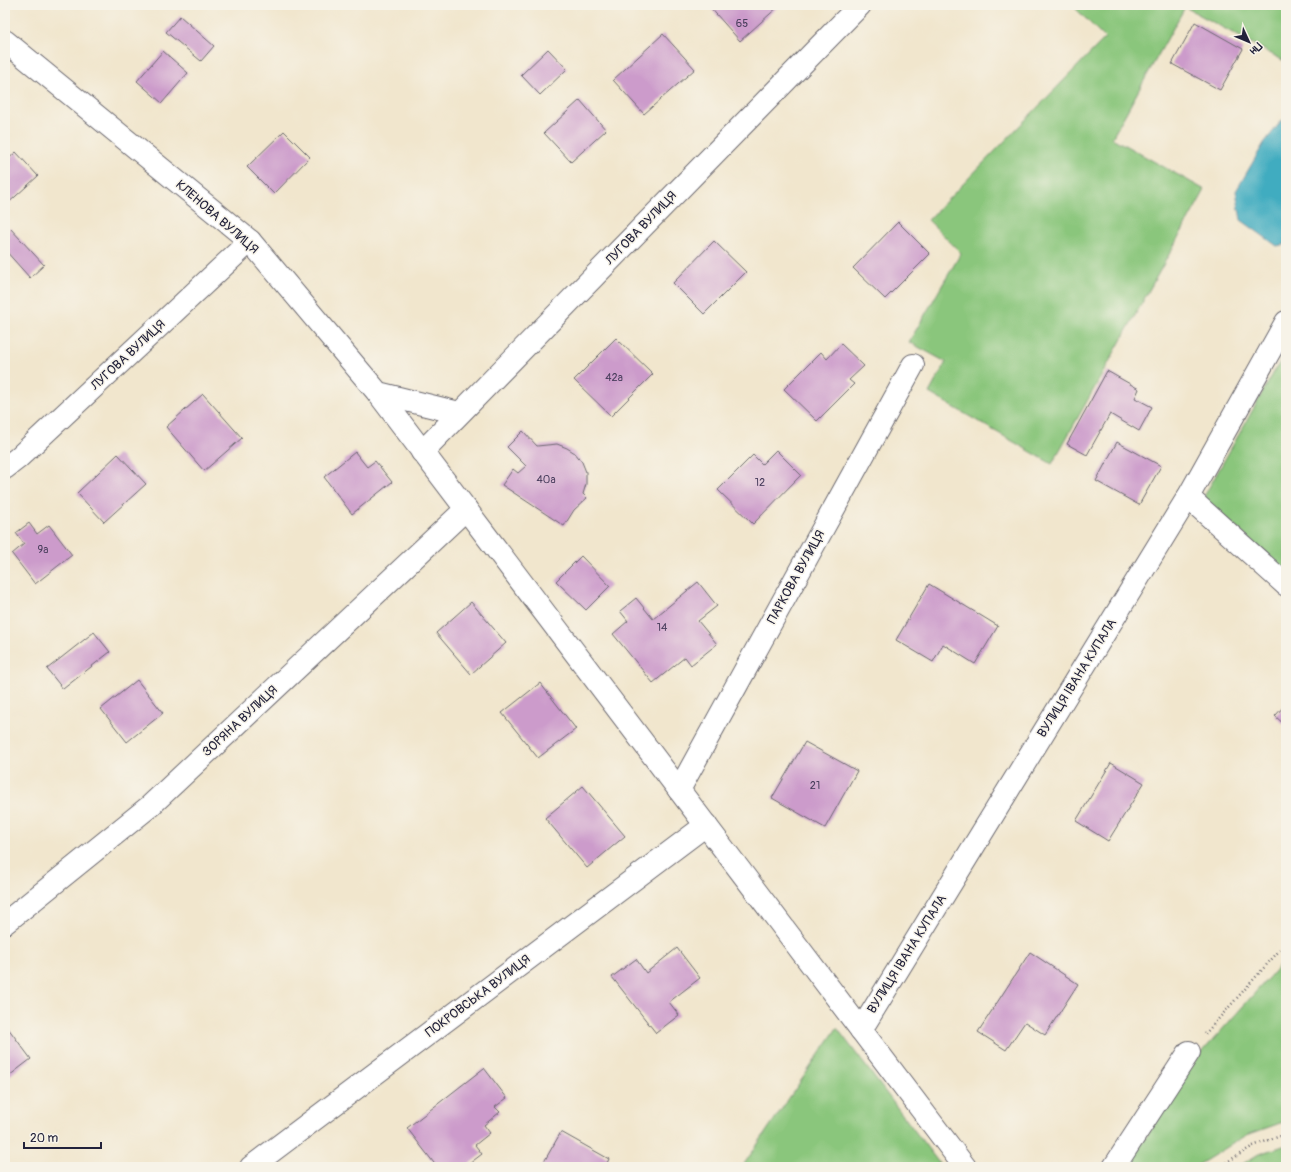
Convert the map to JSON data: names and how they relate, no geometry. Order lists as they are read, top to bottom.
{
  "streets": {
    "street": [
      "КЛЕНОВА ВУЛИЦЯ",
      "ЛУГОВА ВУЛИЦЯ",
      "ПАРКОВА ВУЛИЦЯ",
      "ВУЛИЦЯ ІВАНА КУПАЛА",
      "ЗОРЯНА ВУЛИЦЯ",
      "ПОКРОВСЬКА ВУЛИЦЯ"
    ]
  },
  "crossings": [
    ["КЛЕНОВА ВУЛИЦЯ", "ЛУГОВА ВУЛИЦЯ"],
    ["КЛЕНОВА ВУЛИЦЯ", "ПАРКОВА ВУЛИЦЯ"],
    ["КЛЕНОВА ВУЛИЦЯ", "ВУЛИЦЯ ІВАНА КУПАЛА"],
    ["КЛЕНОВА ВУЛИЦЯ", "ЗОРЯНА ВУЛИЦЯ"],
    ["КЛЕНОВА ВУЛИЦЯ", "ПОКРОВСЬКА ВУЛИЦЯ"]
  ],
  "house_numbers": [
    "65",
    "42а",
    "40а",
    "12",
    "9а",
    "14",
    "21"
  ],
  "scale_bar": "20 m",
  "north": "bottom right"
}
